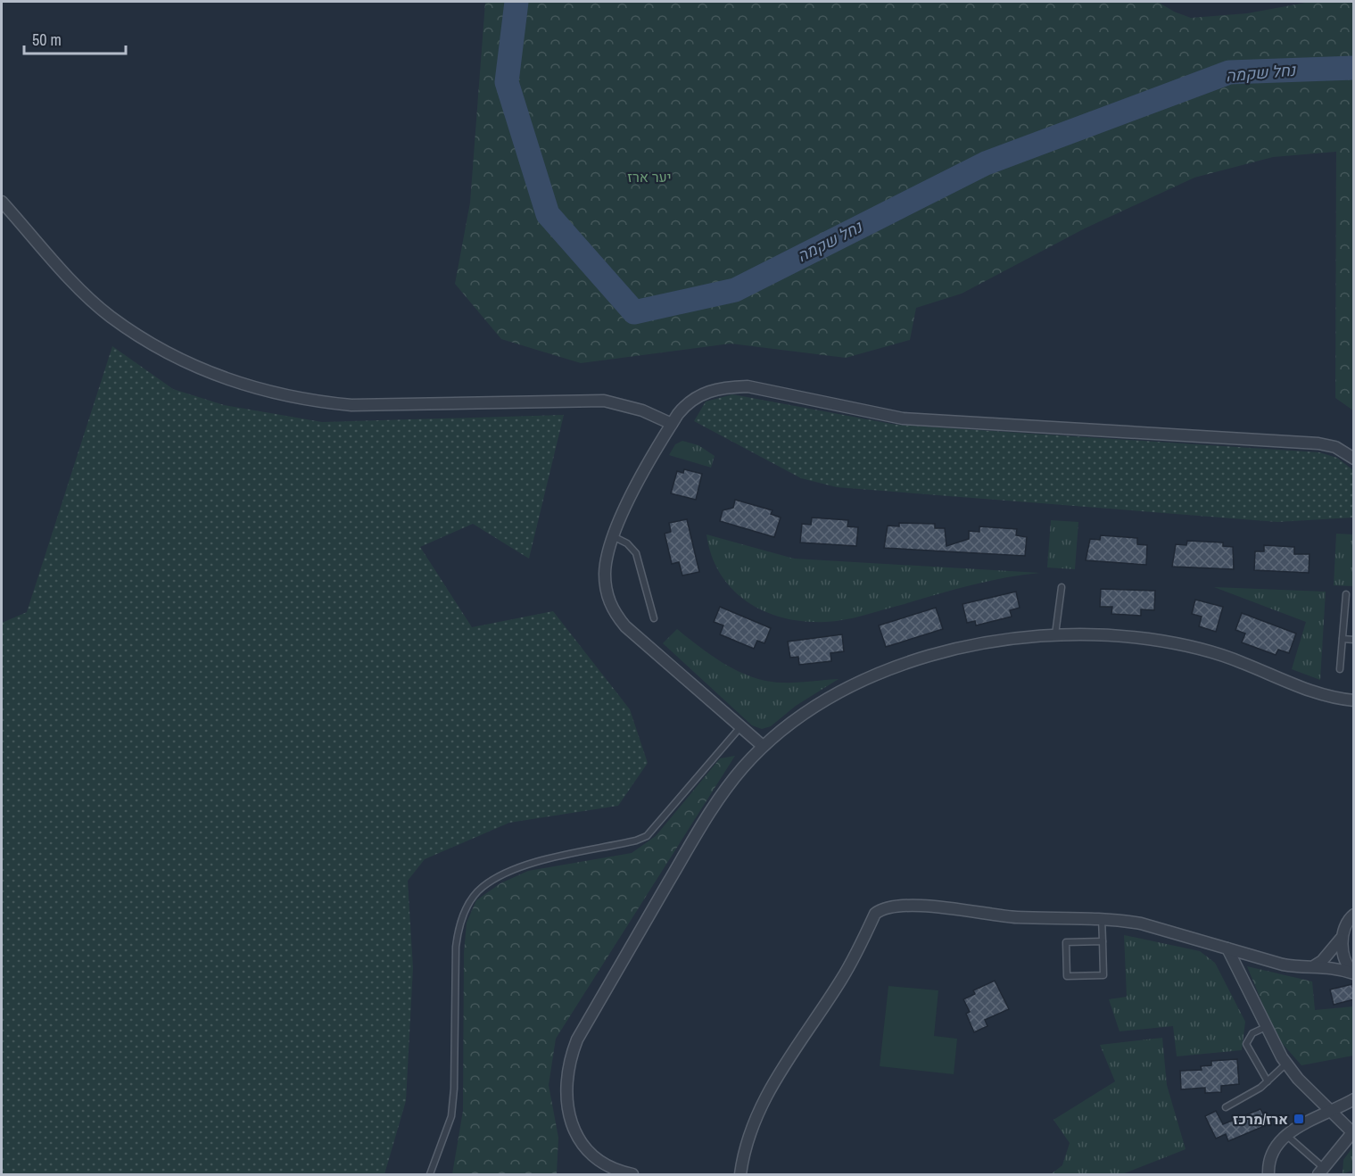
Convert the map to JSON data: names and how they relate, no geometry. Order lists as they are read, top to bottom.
{
  "water": ["נחל שקמה"],
  "parks": ["יער ארז"],
  "places": {
    "transit": ["ארז/מרכז"]
  },
  "scale_bar": "50 m"
}
